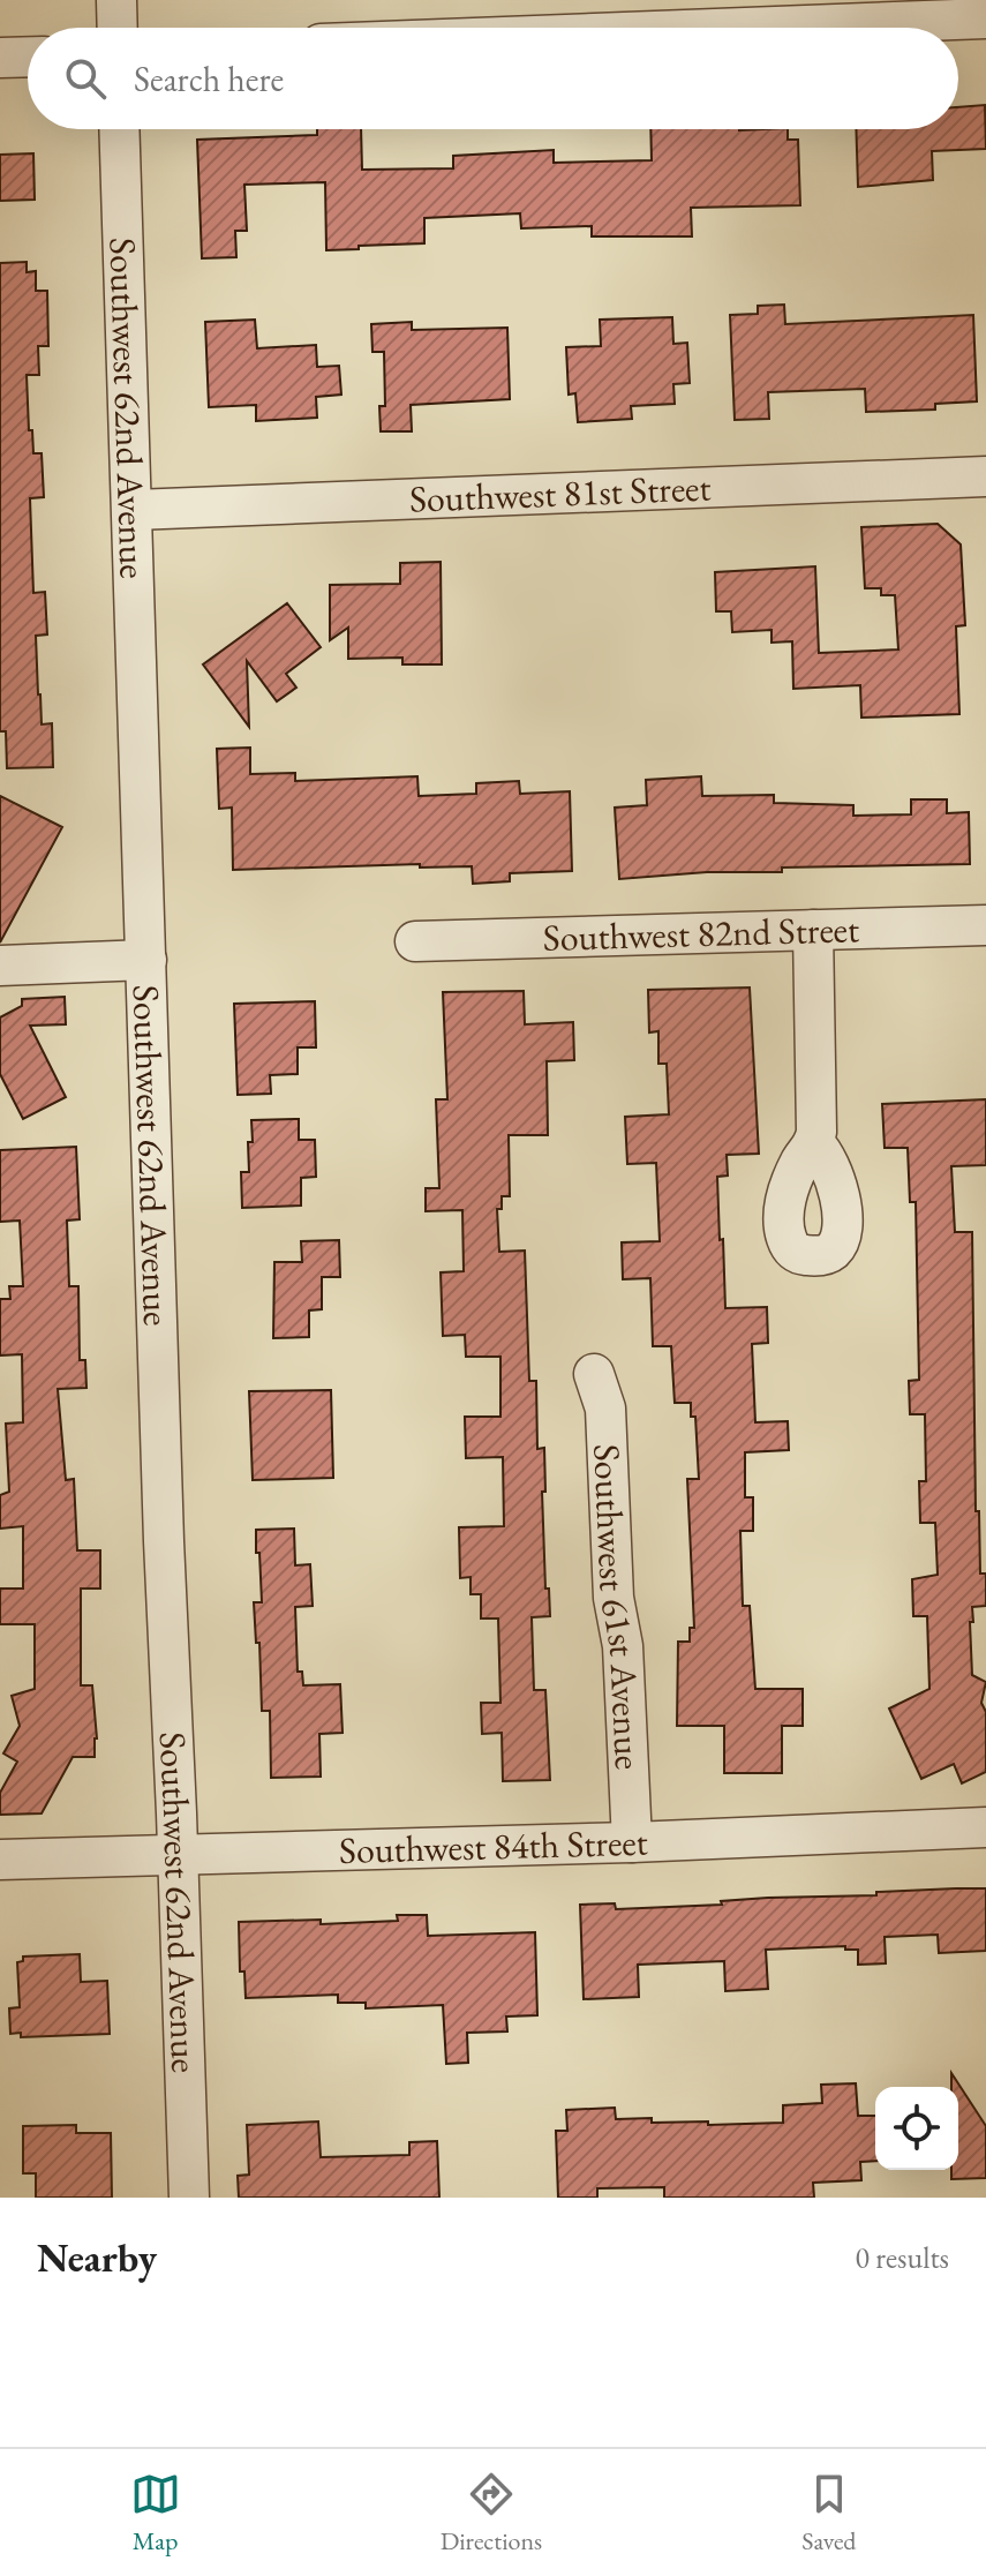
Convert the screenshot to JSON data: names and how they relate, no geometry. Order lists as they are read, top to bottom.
{
  "streets": {
    "street": [
      "Southwest 62nd Avenue",
      "Southwest 81st Street",
      "Southwest 82nd Street",
      "Southwest 61st Avenue",
      "Southwest 84th Street"
    ]
  },
  "crossings": [
    ["Southwest 62nd Avenue", "Southwest 81st Street"],
    ["Southwest 62nd Avenue", "Southwest 84th Street"],
    ["Southwest 61st Avenue", "Southwest 84th Street"]
  ],
  "page": {
    "search": "Search here",
    "heading": ["Nearby", "0 results"],
    "nav": ["Map", "Directions", "Saved"]
  }
}
